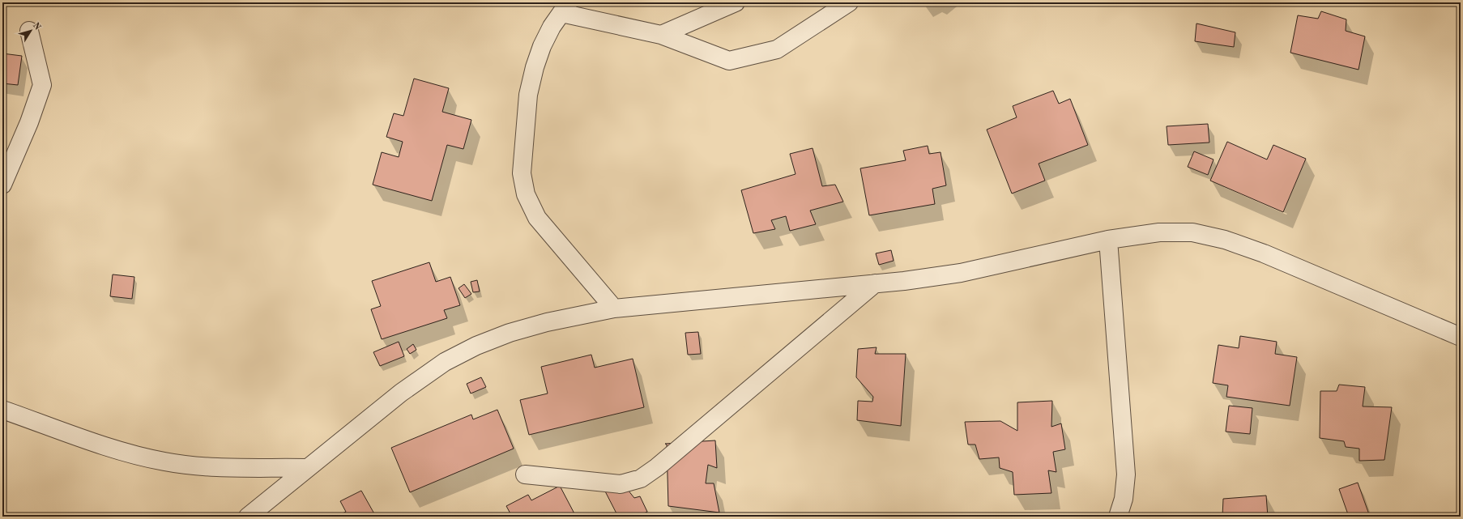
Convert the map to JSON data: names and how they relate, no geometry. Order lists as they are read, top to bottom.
{
  "north": "top right"
}
